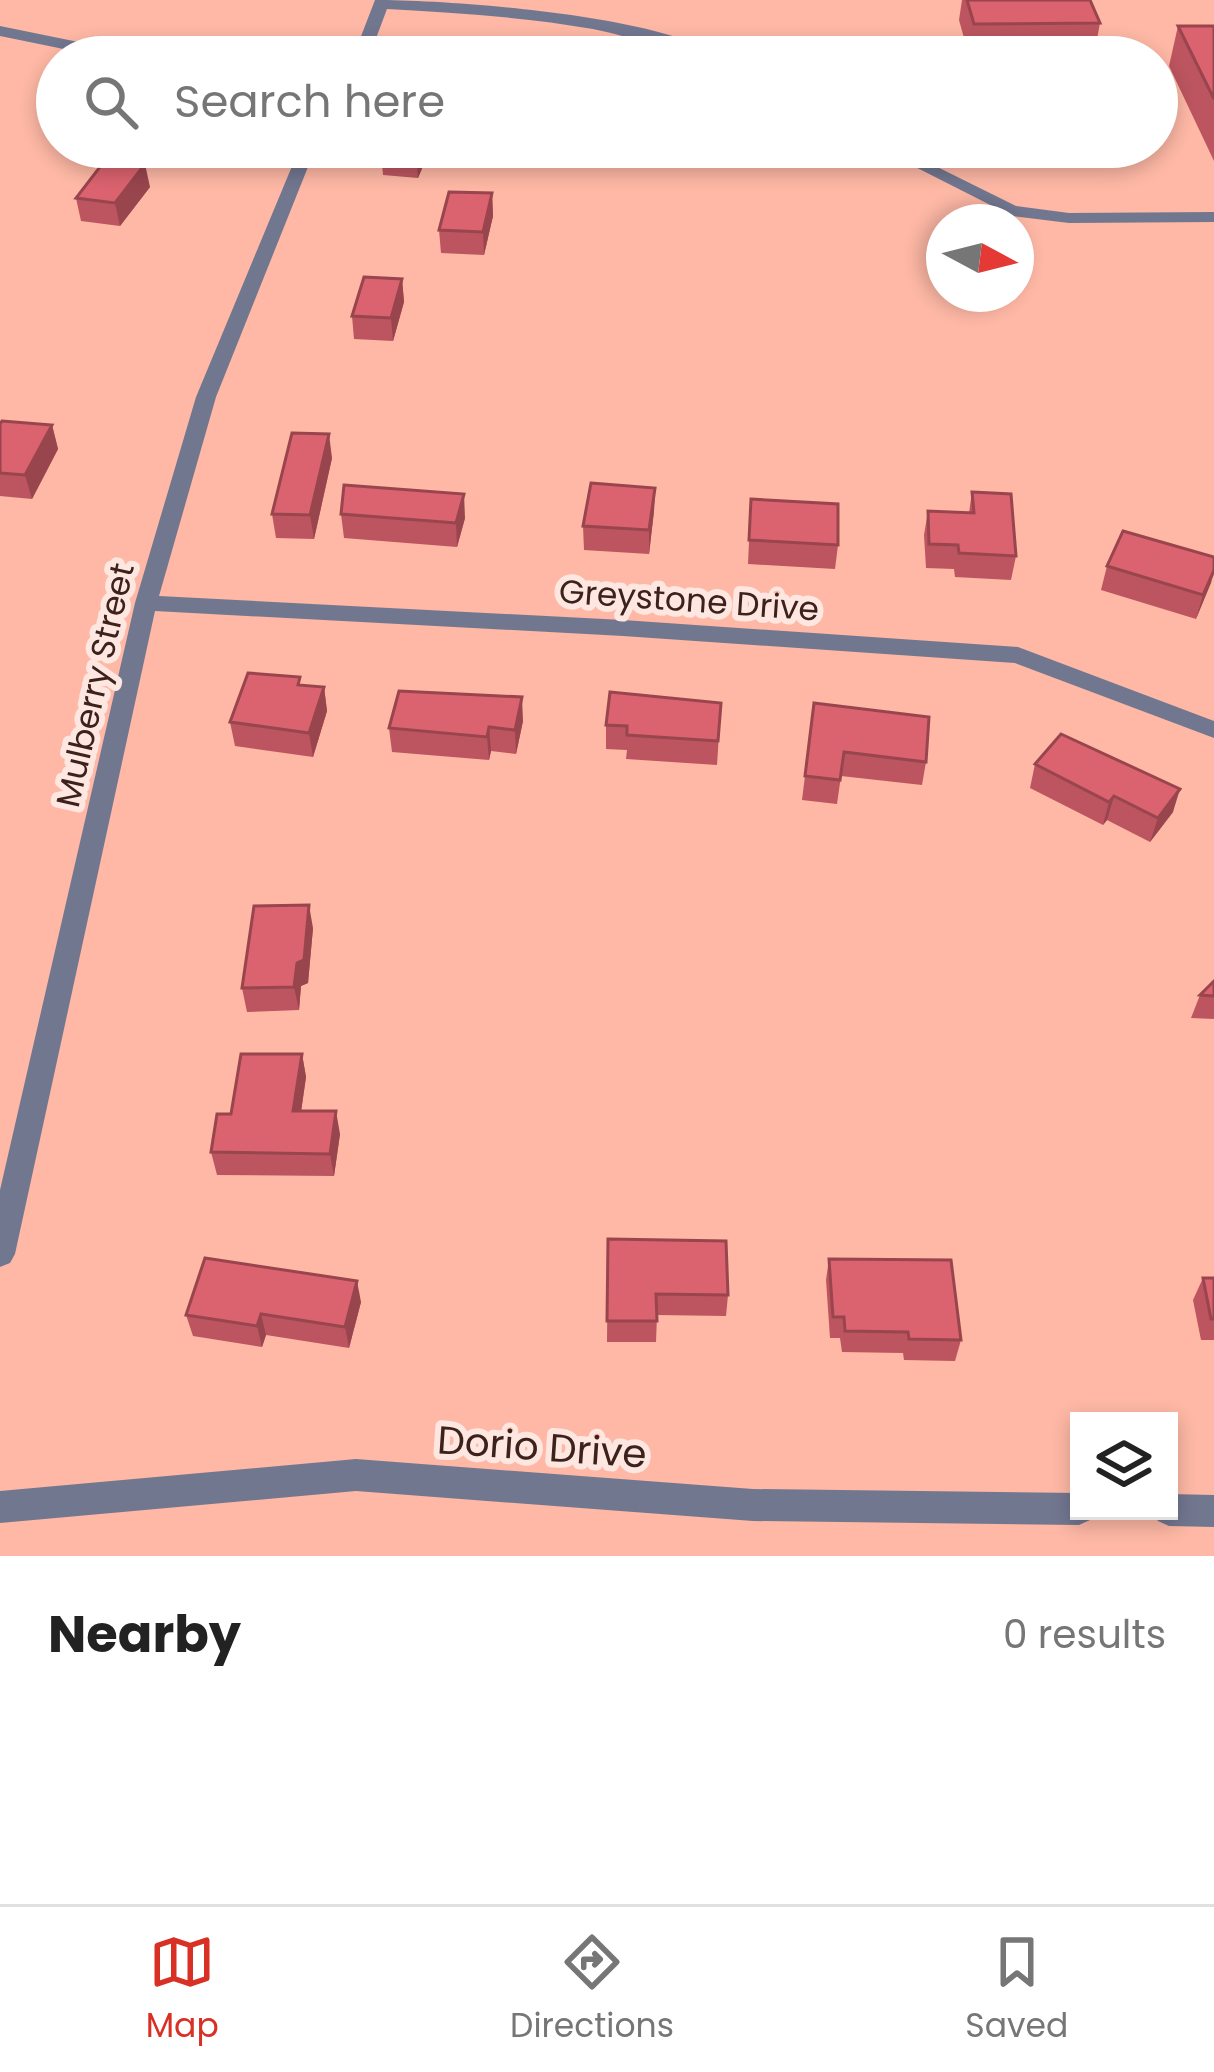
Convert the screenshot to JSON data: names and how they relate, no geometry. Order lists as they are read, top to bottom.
{
  "streets": {
    "street": ["Greystone Drive", "Mulberry Street", "Dorio Drive"]
  },
  "crossings": [
    ["Greystone Drive", "Mulberry Street"]
  ],
  "north": "right",
  "page": {
    "search": "Search here",
    "heading": ["Nearby", "0 results"],
    "nav": ["Map", "Directions", "Saved"]
  }
}
